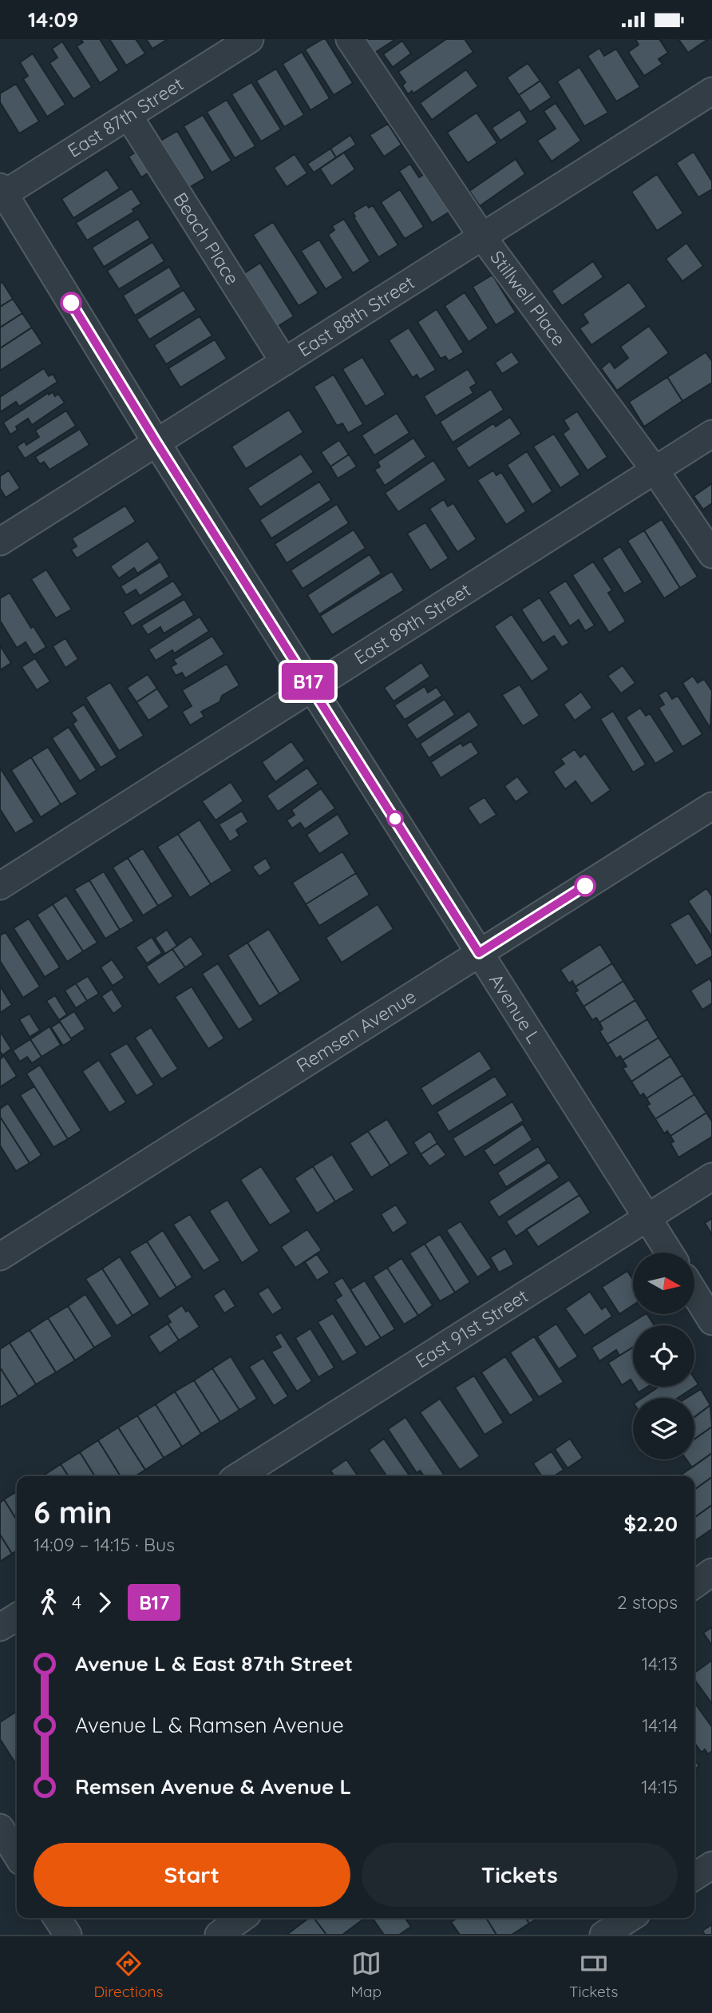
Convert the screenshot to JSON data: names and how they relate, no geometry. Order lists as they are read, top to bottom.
{
  "streets": {
    "street": [
      "East 87th Street",
      "Beach Place",
      "Stillwell Place",
      "East 88th Street",
      "East 89th Street",
      "Avenue L",
      "Remsen Avenue",
      "East 91st Street"
    ]
  },
  "crossings": [
    ["East 87th Street", "Beach Place"],
    ["East 87th Street", "Avenue L"],
    ["Beach Place", "East 88th Street"],
    ["Stillwell Place", "East 88th Street"],
    ["Stillwell Place", "East 89th Street"],
    ["East 88th Street", "Avenue L"],
    ["East 89th Street", "Avenue L"],
    ["Avenue L", "Remsen Avenue"],
    ["Avenue L", "East 91st Street"]
  ],
  "lines": ["bus line B17"],
  "north": "right",
  "page": {
    "status": "14:09",
    "on_map": "B17",
    "heading": ["6 min", "14:09 – 14:15 · Bus", "$2.20"],
    "legs": ["4", "B17", "2 stops"],
    "list": [
      {
        "name": "Avenue L & East 87th Street",
        "value": "14:13"
      },
      {
        "name": "Avenue L & Ramsen Avenue",
        "value": "14:14"
      },
      {
        "name": "Remsen Avenue & Avenue L",
        "value": "14:15"
      }
    ],
    "buttons": ["Start", "Tickets"],
    "tabs": ["Directions", "Map", "Tickets"]
  }
}
